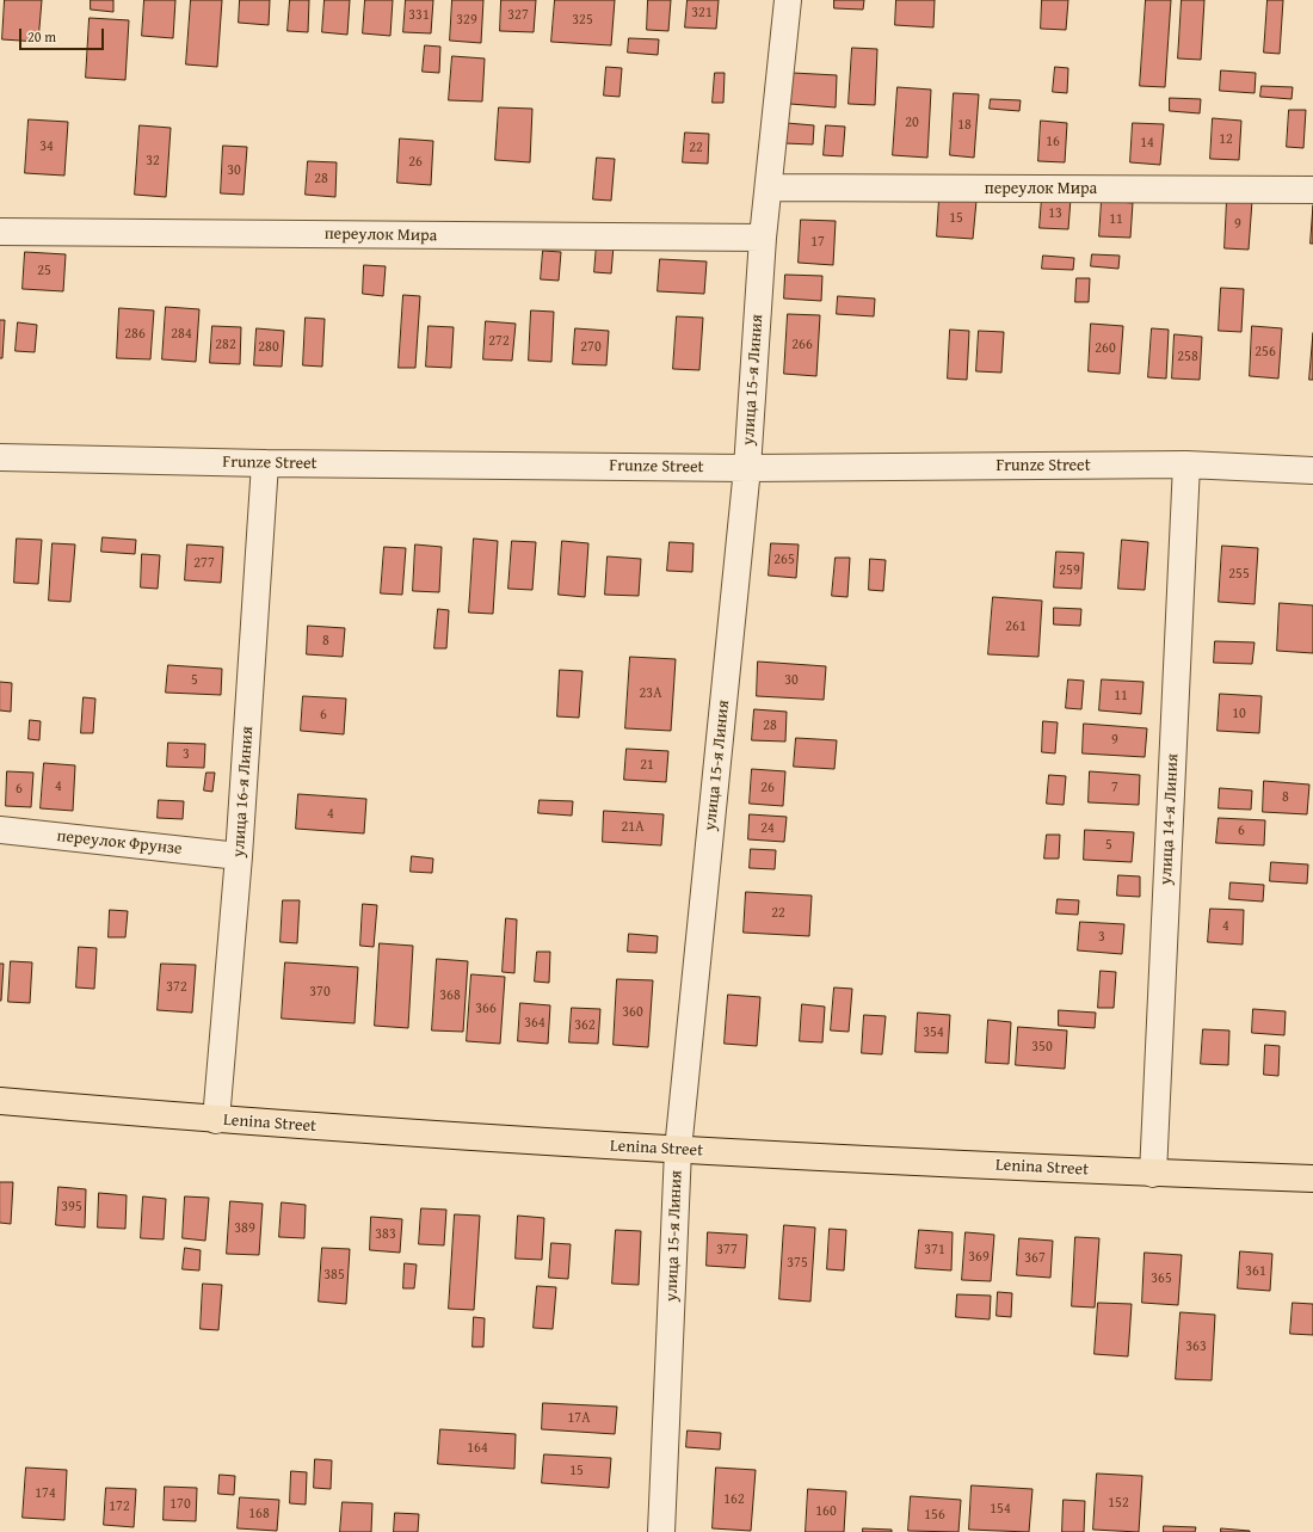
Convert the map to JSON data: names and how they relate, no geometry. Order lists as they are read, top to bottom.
{
  "streets": {
    "main road": ["Lenina Street"],
    "street": [
      "переулок Мира",
      "улица 15-я Линия",
      "Frunze Street",
      "улица 16-я Линия",
      "улица 14-я Линия",
      "переулок Фрунзе"
    ]
  },
  "crossings": [
    ["переулок Мира", "улица 15-я Линия"],
    ["улица 15-я Линия", "Frunze Street"],
    ["улица 15-я Линия", "Lenina Street"],
    ["Frunze Street", "улица 16-я Линия"],
    ["Frunze Street", "улица 14-я Линия"],
    ["улица 16-я Линия", "переулок Фрунзе"],
    ["улица 16-я Линия", "Lenina Street"],
    ["улица 14-я Линия", "Lenina Street"]
  ],
  "house_numbers": [
    "321",
    "331",
    "327",
    "329",
    "325",
    "20",
    "18",
    "12",
    "16",
    "14",
    "34",
    "22",
    "32",
    "26",
    "30",
    "28",
    "13",
    "15",
    "11",
    "9",
    "17",
    "25",
    "286",
    "284",
    "272",
    "282",
    "266",
    "280",
    "270",
    "260",
    "256",
    "258",
    "265",
    "277",
    "259",
    "255",
    "261",
    "8",
    "5",
    "30",
    "23А",
    "11",
    "10",
    "6",
    "28",
    "9",
    "3",
    "21",
    "4",
    "26",
    "7",
    "6",
    "8",
    "4",
    "21А",
    "24",
    "6",
    "5",
    "22",
    "4",
    "3",
    "372",
    "370",
    "368",
    "366",
    "360",
    "364",
    "362",
    "354",
    "350",
    "395",
    "389",
    "383",
    "377",
    "371",
    "369",
    "367",
    "375",
    "361",
    "385",
    "365",
    "363",
    "17А",
    "164",
    "15",
    "174",
    "162",
    "152",
    "170",
    "172",
    "154",
    "160",
    "168",
    "156"
  ],
  "scale_bar": "20 m"
}
